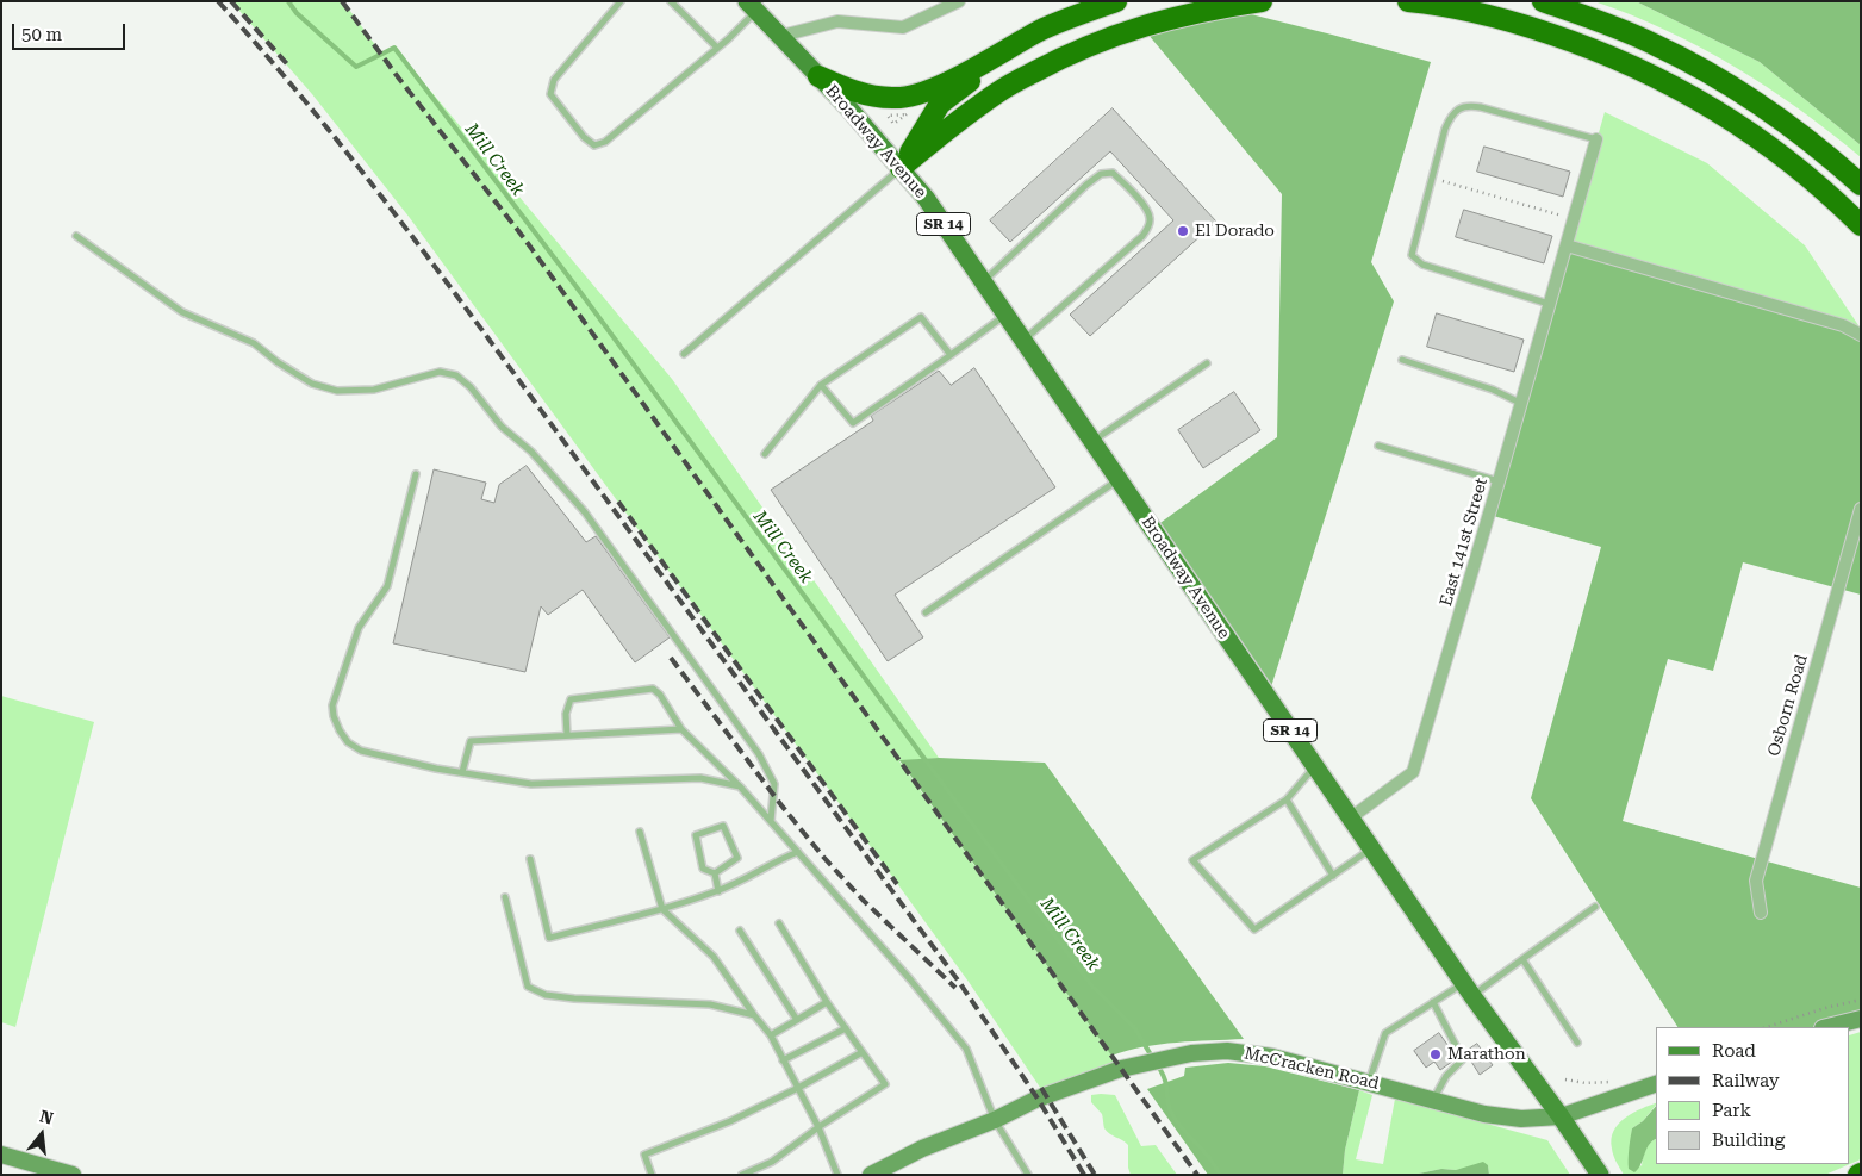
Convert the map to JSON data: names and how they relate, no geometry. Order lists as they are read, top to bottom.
{
  "streets": {
    "main road": ["Broadway Avenue", "SR 14"],
    "street": ["East 141st Street", "Osborn Road", "McCracken Road"]
  },
  "crossings": [
    ["Broadway Avenue", "East 141st Street"],
    ["Broadway Avenue", "McCracken Road"]
  ],
  "water": ["Mill Creek"],
  "places": ["El Dorado", "Marathon"],
  "legend": [
    "Road",
    "Railway",
    "Park",
    "Building"
  ],
  "scale_bar": "50 m",
  "north": "top"
}
